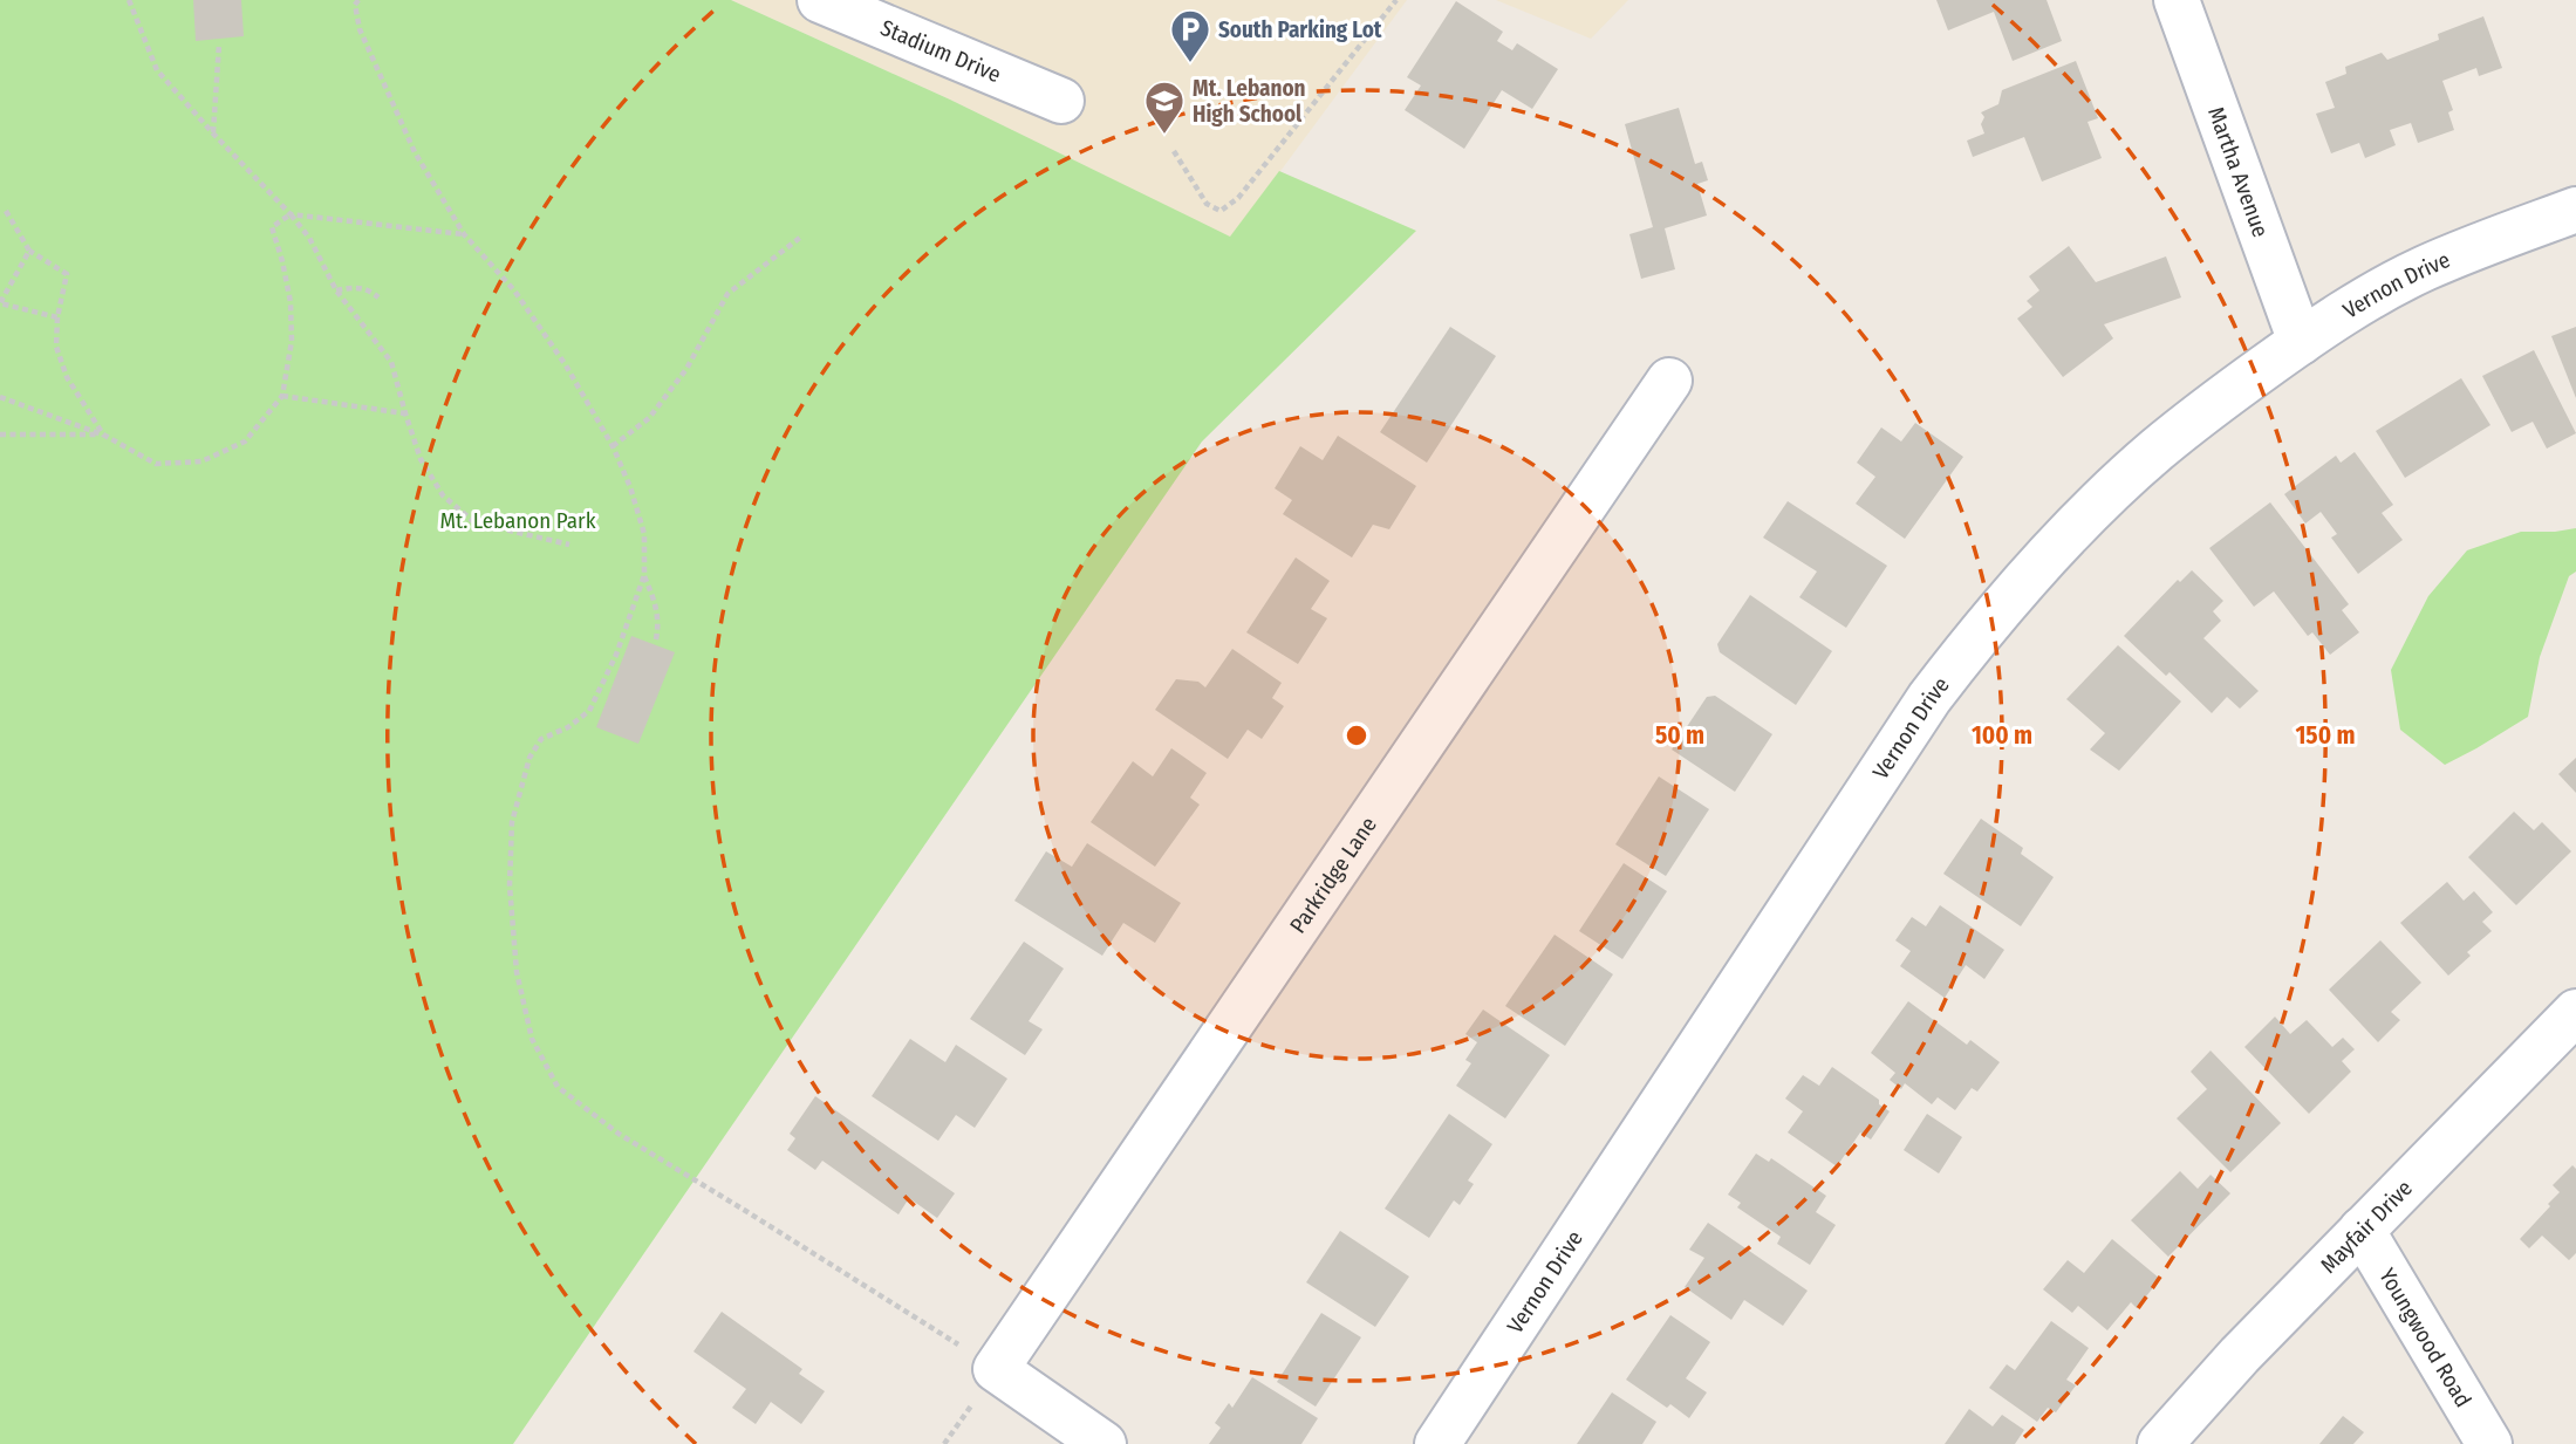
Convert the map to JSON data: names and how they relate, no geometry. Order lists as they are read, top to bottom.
{
  "streets": {
    "street": [
      "Stadium Drive",
      "Martha Avenue",
      "Vernon Drive",
      "Parkridge Lane",
      "Mayfair Drive",
      "Youngwood Road"
    ]
  },
  "crossings": [
    ["Martha Avenue", "Vernon Drive"],
    ["Mayfair Drive", "Youngwood Road"]
  ],
  "parks": ["Mt. Lebanon Park"],
  "places": {
    "parking": ["South Parking Lot"],
    "school or university": ["Mt. Lebanon High School"]
  },
  "rings": ["50 m", "100 m", "150 m"]
}
